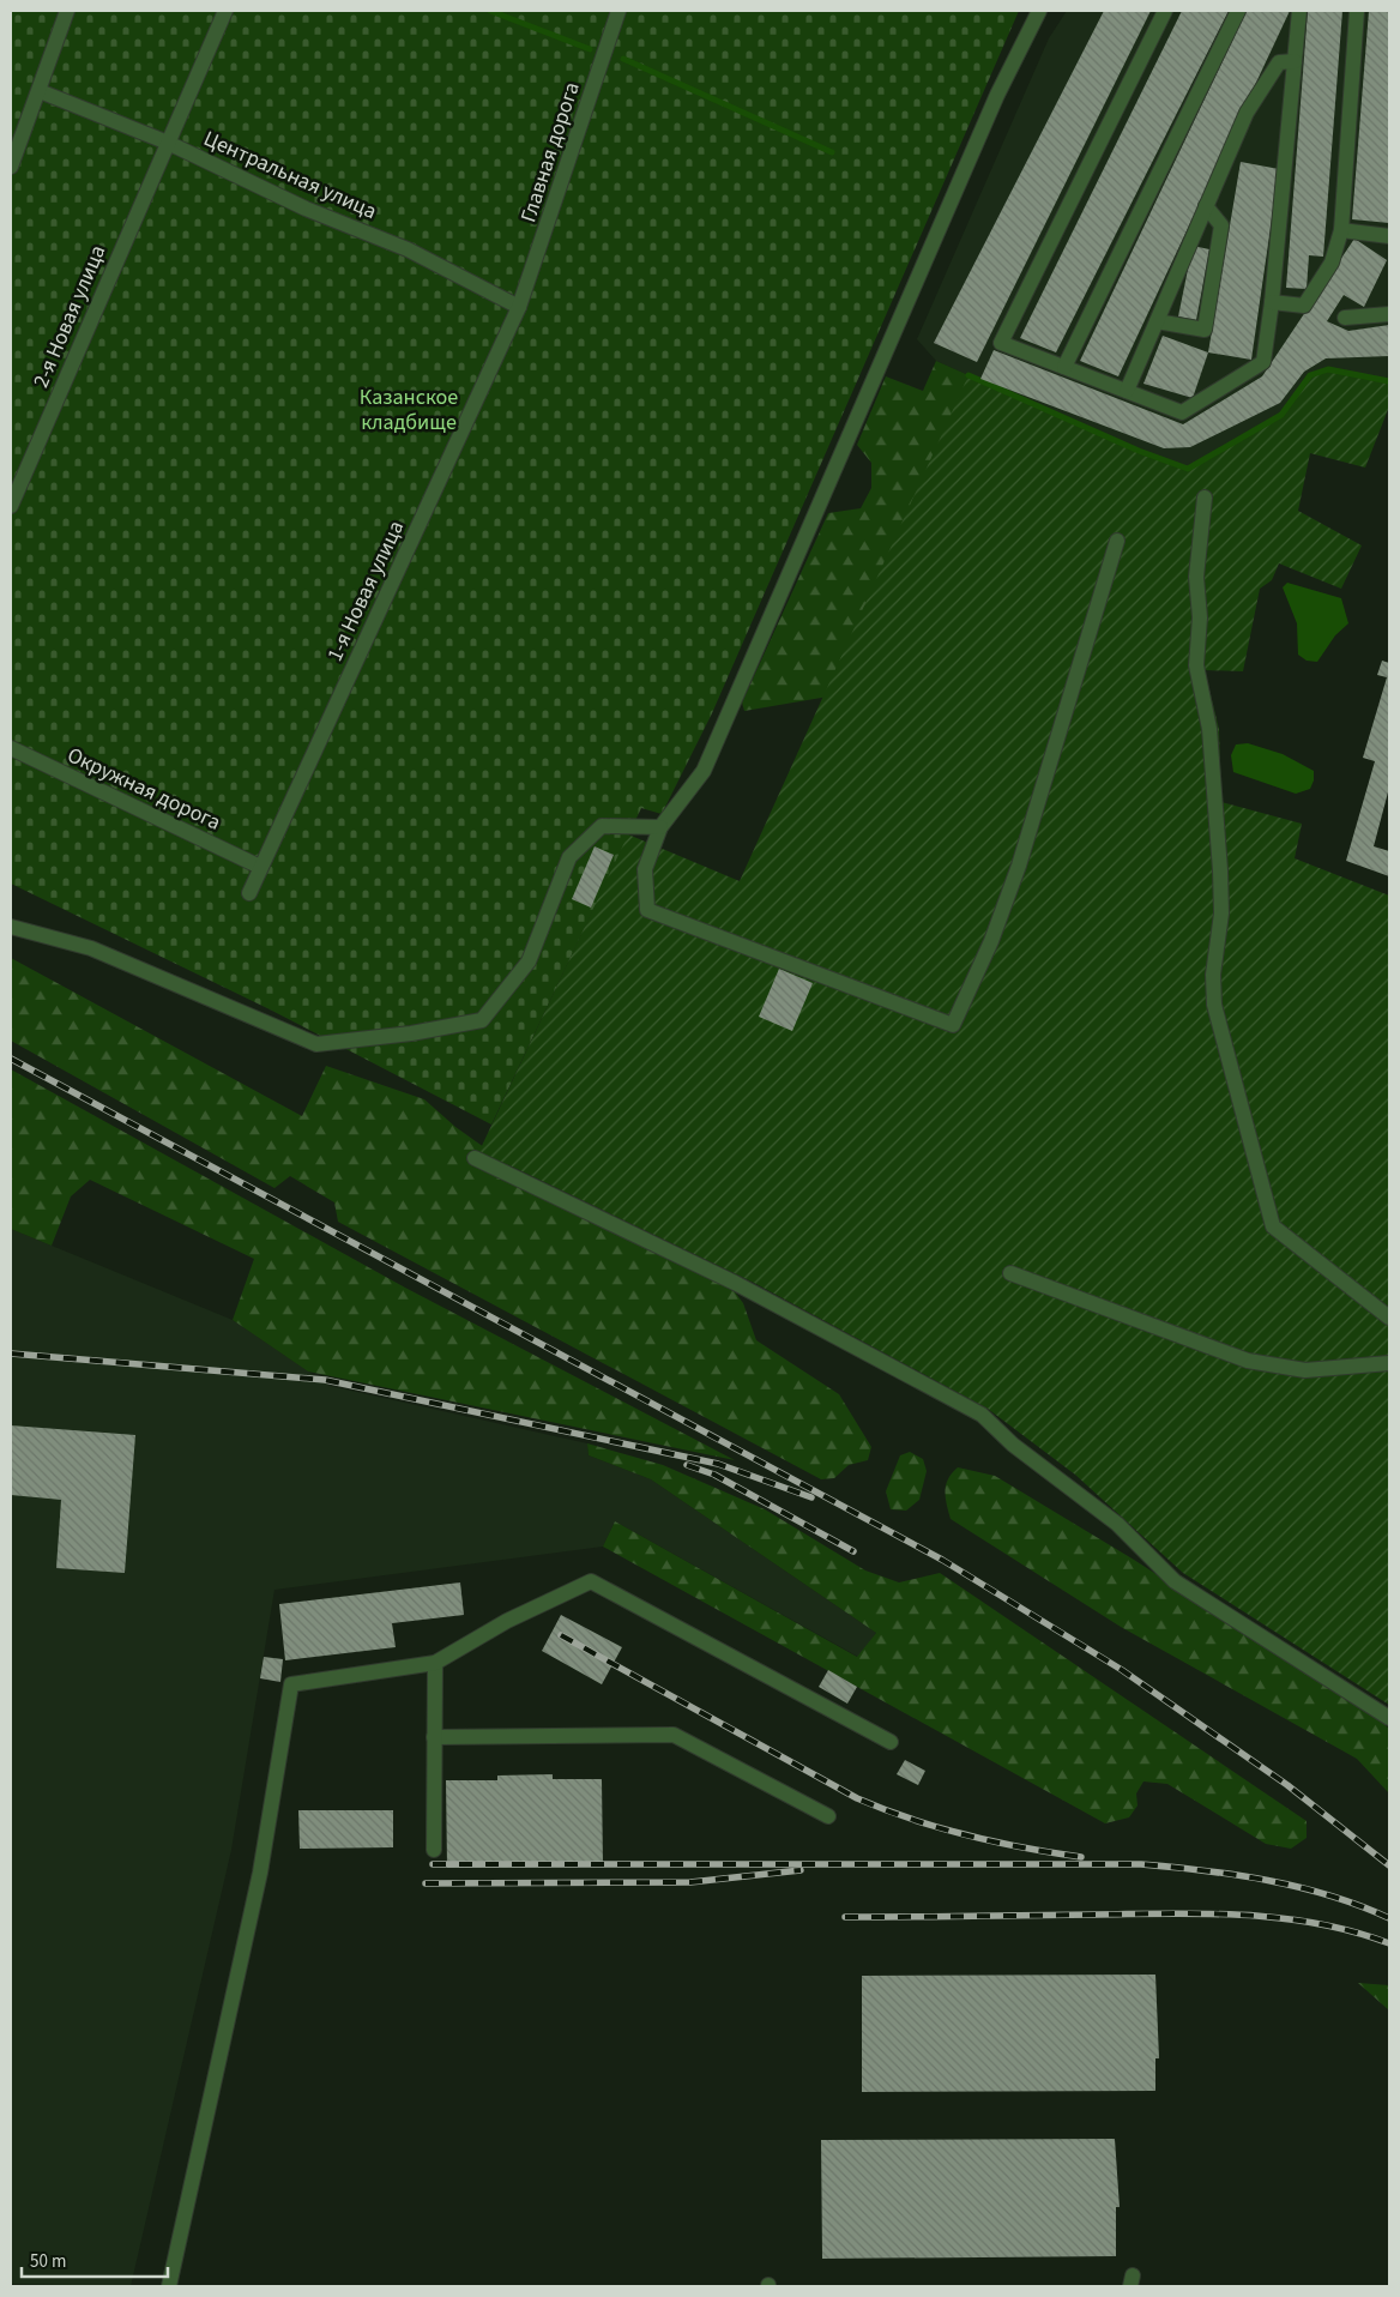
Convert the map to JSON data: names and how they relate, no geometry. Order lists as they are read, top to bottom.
{
  "streets": {
    "lane": [
      "Главная дорога",
      "Центральная улица",
      "2-я Новая улица",
      "1-я Новая улица",
      "Окружная дорога"
    ]
  },
  "crossings": [
    ["Главная дорога", "Центральная улица"],
    ["Главная дорога", "1-я Новая улица"],
    ["Центральная улица", "2-я Новая улица"],
    ["Центральная улица", "1-я Новая улица"],
    ["1-я Новая улица", "Окружная дорога"]
  ],
  "parks": ["Казанское кладбище"],
  "scale_bar": "50 m"
}
